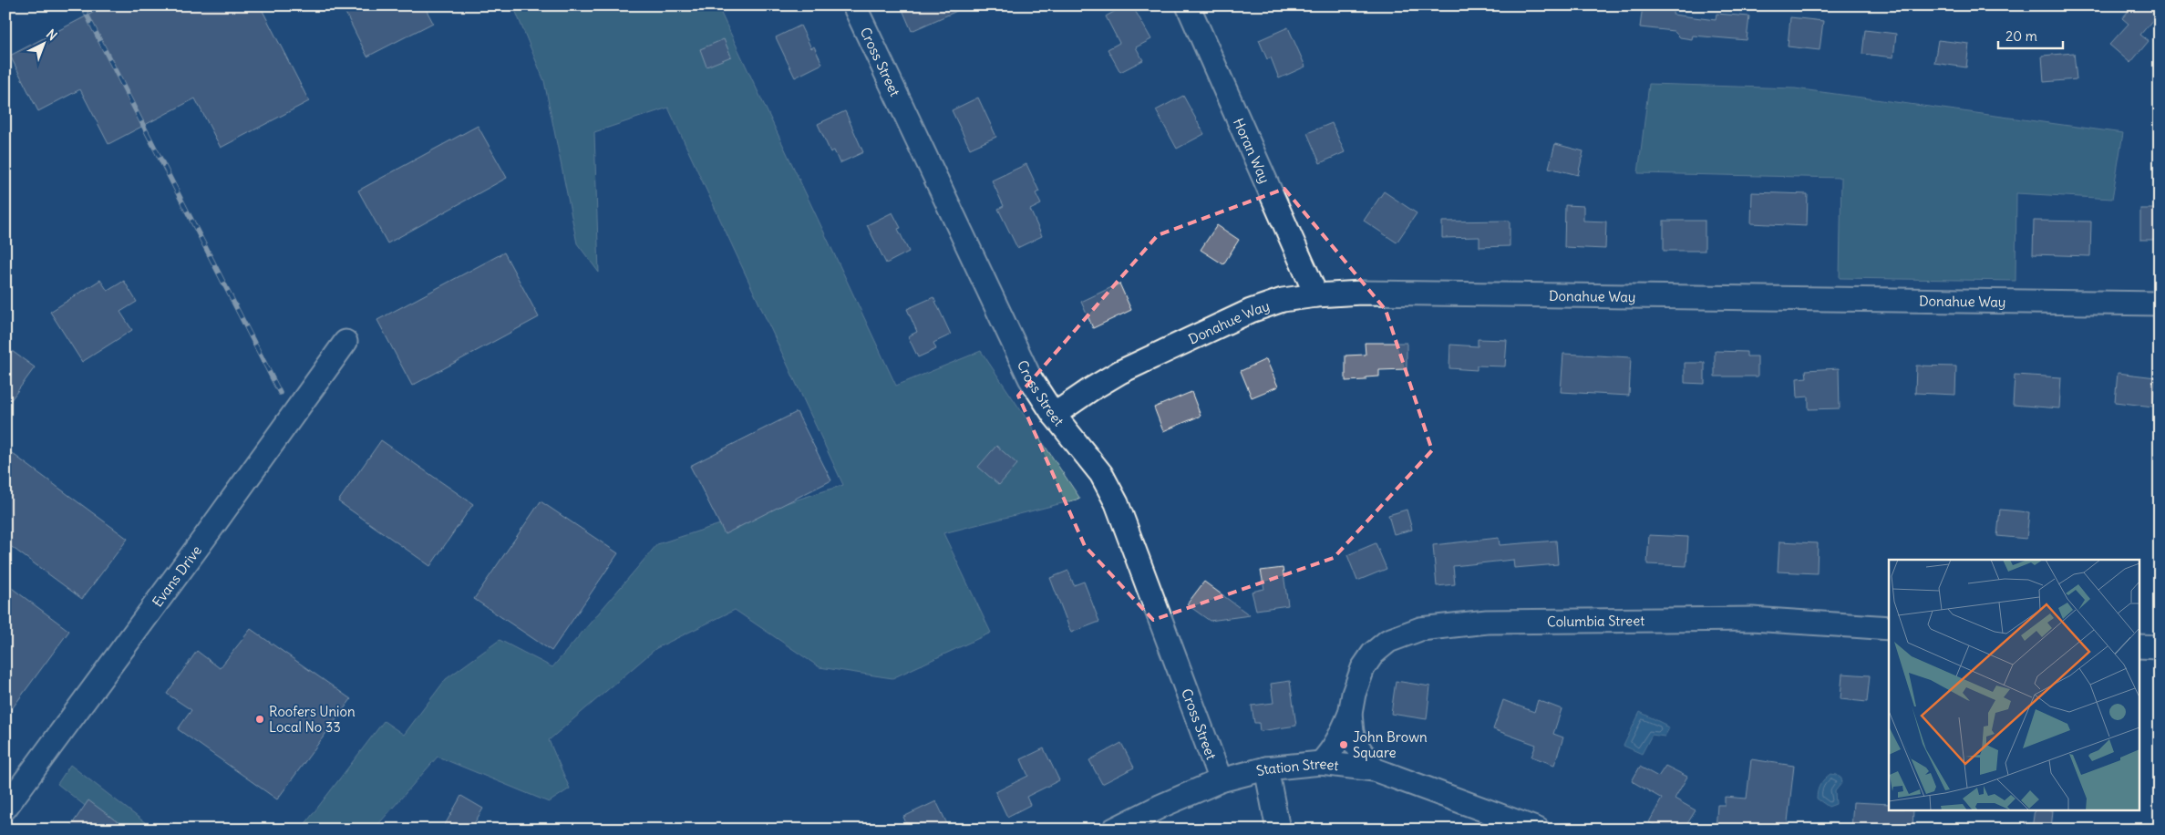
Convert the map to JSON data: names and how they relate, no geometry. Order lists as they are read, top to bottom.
{
  "streets": {
    "street": [
      "Cross Street",
      "Horan Way",
      "Donahue Way",
      "Evans Drive",
      "Columbia Street",
      "Station Street"
    ]
  },
  "crossings": [
    ["Cross Street", "Donahue Way"],
    ["Cross Street", "Station Street"],
    ["Horan Way", "Donahue Way"],
    ["Columbia Street", "Station Street"]
  ],
  "places": ["Roofers Union Local No 33", "John Brown Square"],
  "scale_bar": "20 m",
  "north": "top right"
}
